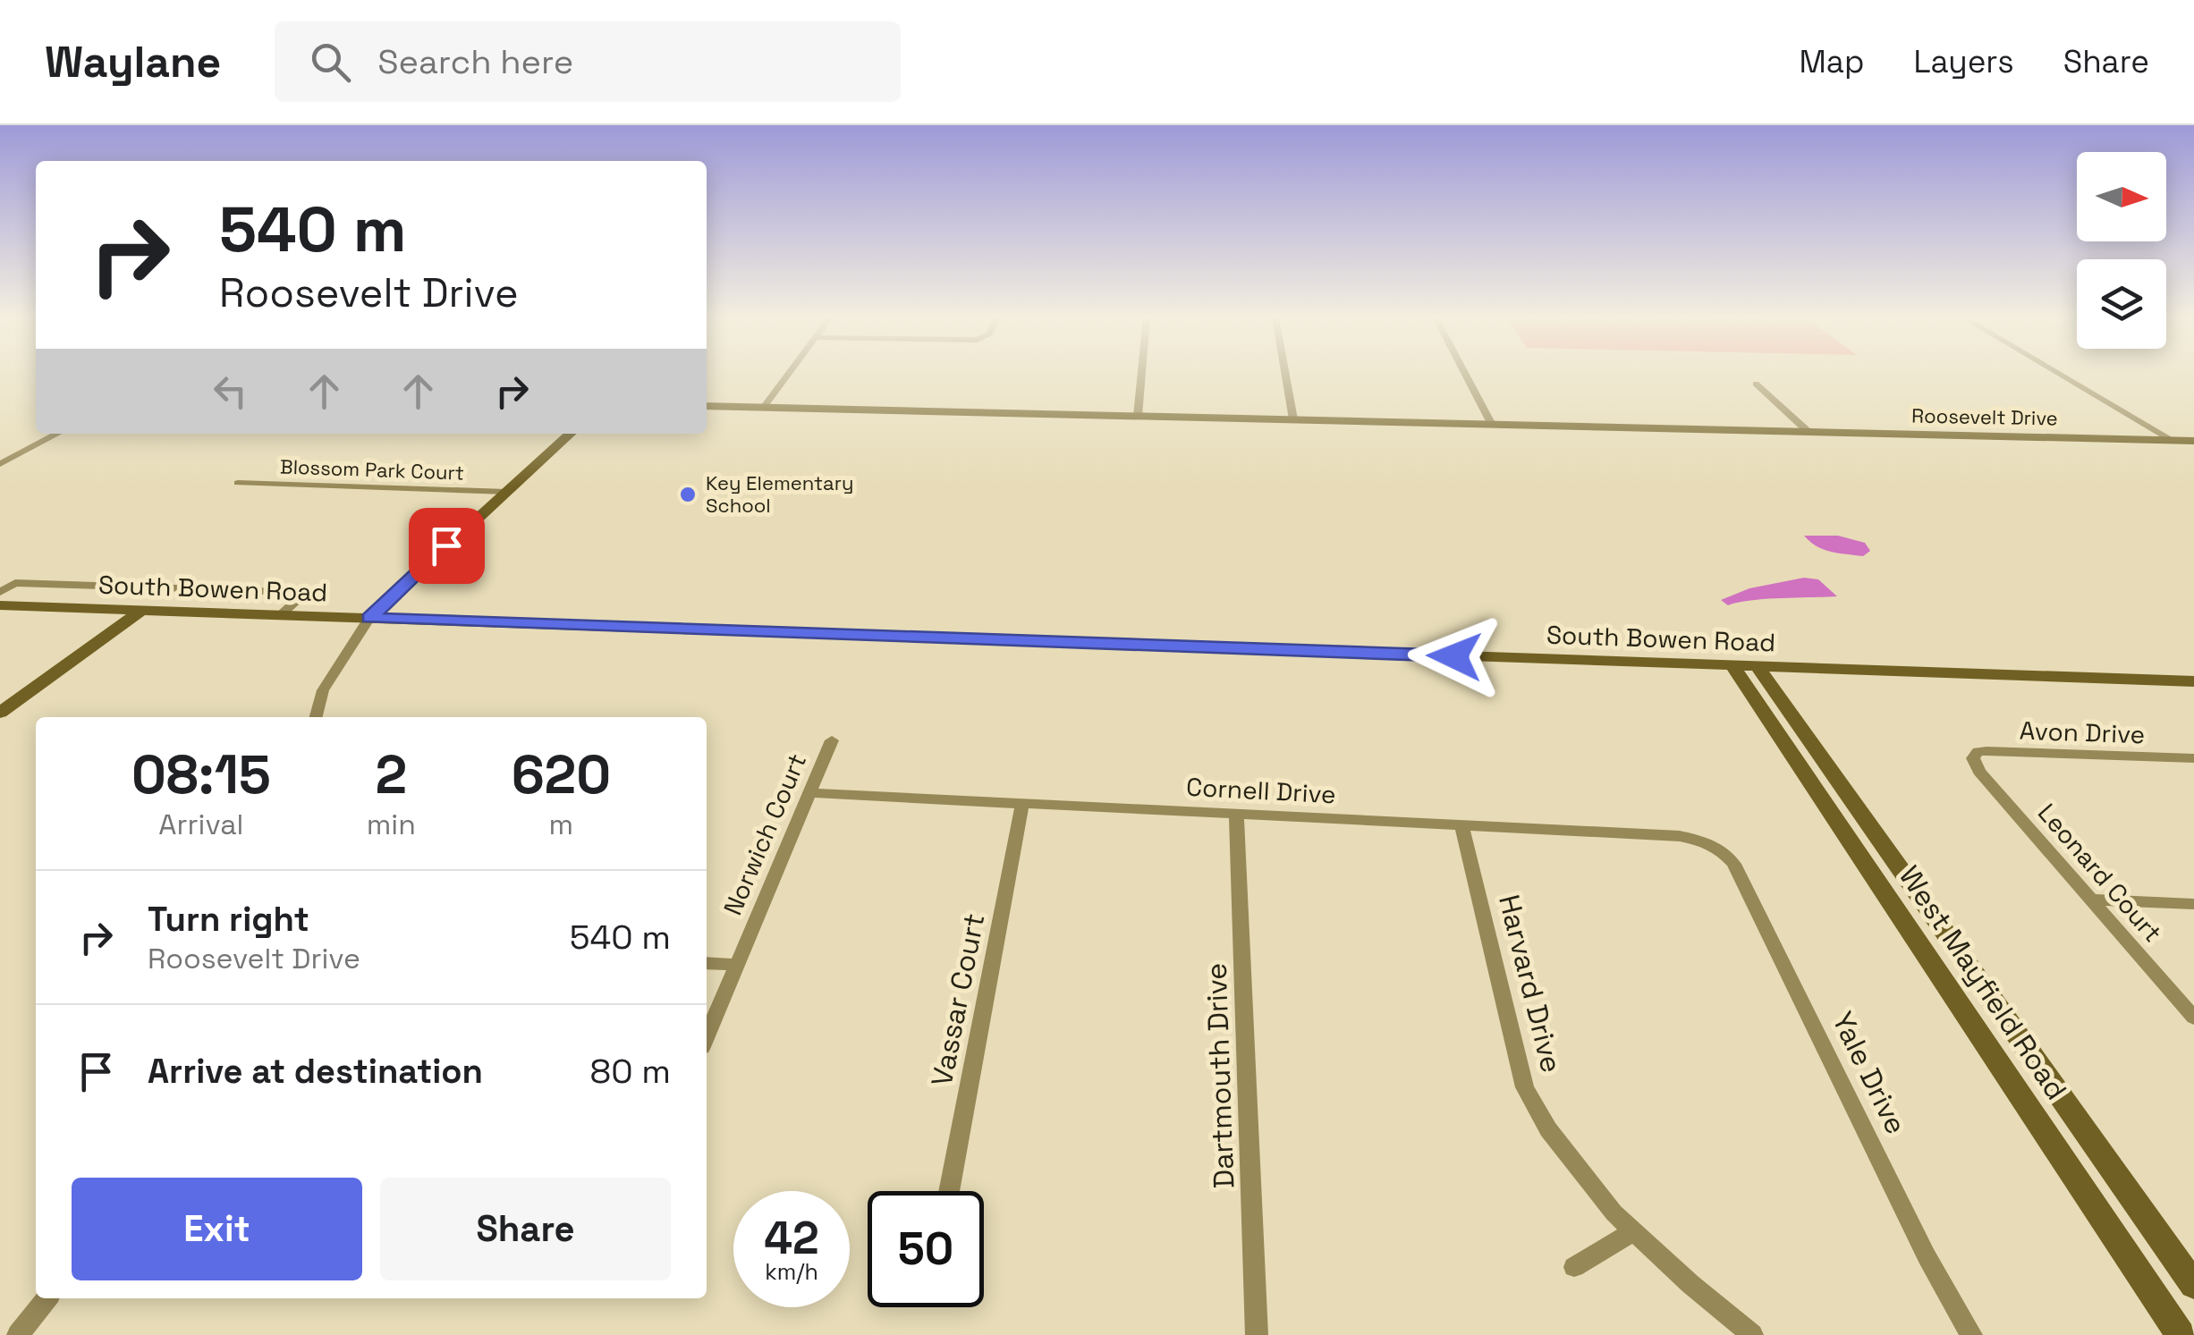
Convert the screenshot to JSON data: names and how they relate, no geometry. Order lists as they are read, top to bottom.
{
  "streets": {
    "main road": ["Roosevelt Drive", "South Bowen Road", "West Mayfield Road"],
    "street": [
      "Blossom Park Court",
      "Avon Drive",
      "Cornell Drive",
      "Norwich Court",
      "Leonard Court",
      "Harvard Drive",
      "Vassar Court",
      "Yale Drive",
      "Dartmouth Drive"
    ]
  },
  "crossings": [
    ["South Bowen Road", "West Mayfield Road"],
    ["Avon Drive", "Leonard Court"],
    ["Cornell Drive", "Norwich Court"],
    ["Cornell Drive", "Harvard Drive"],
    ["Cornell Drive", "Vassar Court"],
    ["Cornell Drive", "Yale Drive"],
    ["Cornell Drive", "Dartmouth Drive"]
  ],
  "places": ["Key Elementary School"],
  "north": "right",
  "page": {
    "header": "Waylane",
    "search": "Search here",
    "nav": ["Map", "Layers", "Share"],
    "turn": ["540 m", "Roosevelt Drive"],
    "eta": [
      "08:15",
      "Arrival",
      "2",
      "min",
      "620",
      "m"
    ],
    "list": [
      {
        "name": "Turn right",
        "note": "Roosevelt Drive",
        "value": "540 m"
      },
      {
        "name": "Arrive at destination",
        "value": "80 m"
      }
    ],
    "buttons": ["Exit", "Share"],
    "speed": "42 km/h",
    "limit": "50"
  }
}
